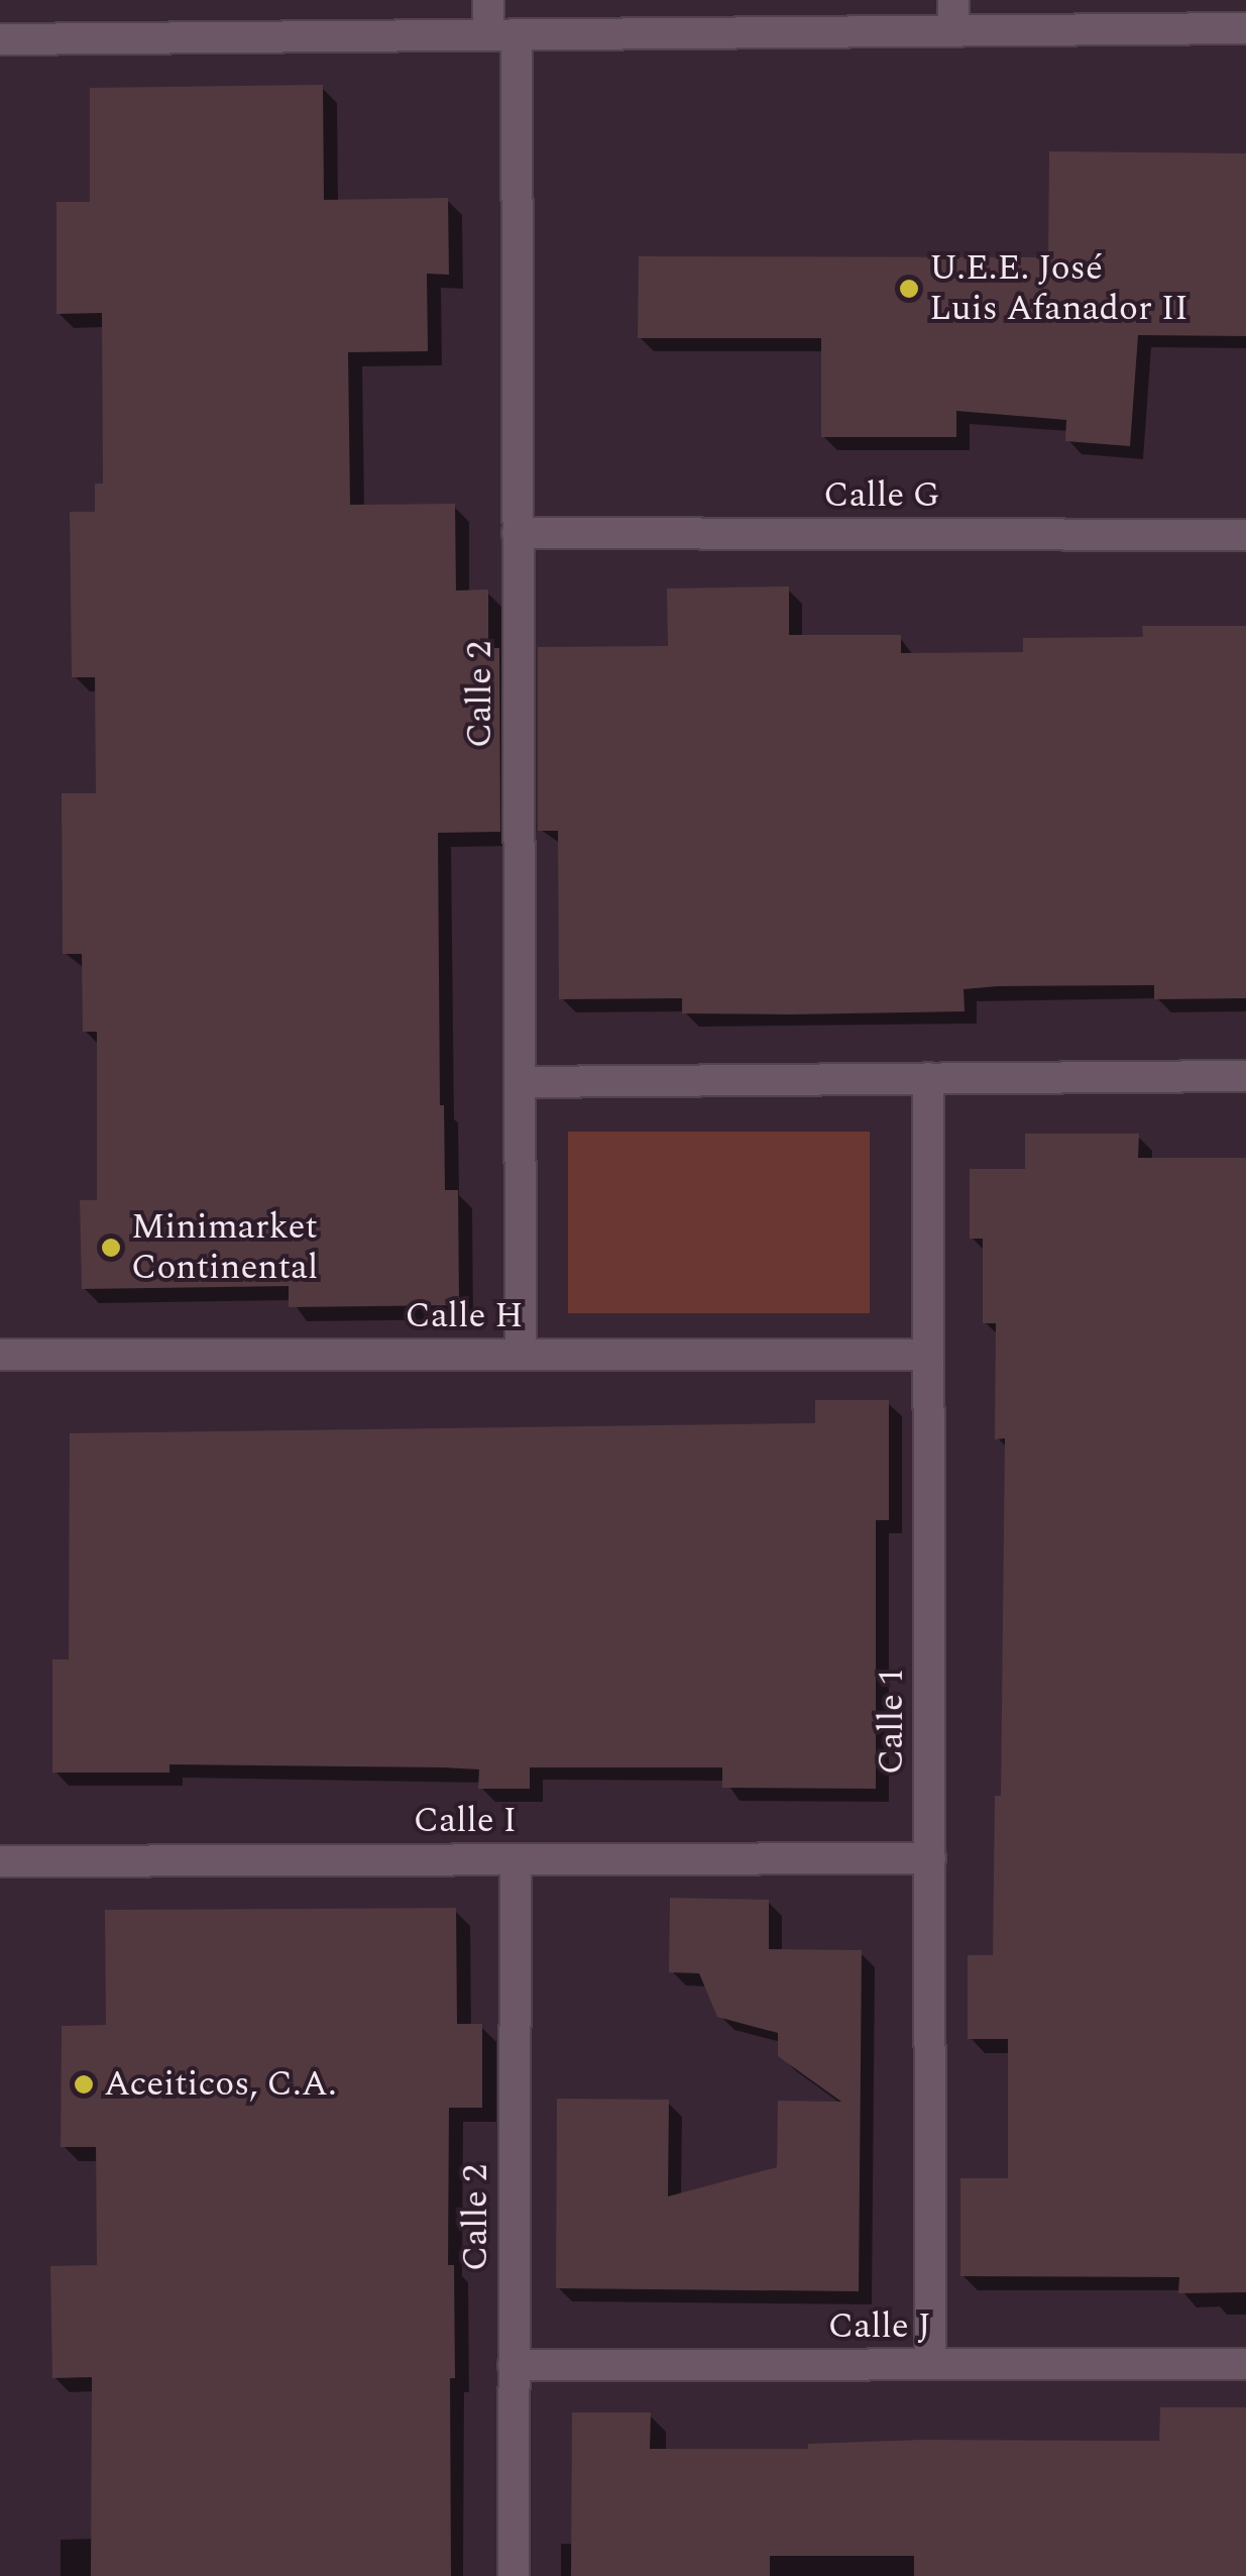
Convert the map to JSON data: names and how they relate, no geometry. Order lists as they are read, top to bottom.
{
  "streets": {
    "street": [
      "Calle G",
      "Calle 2",
      "Calle H",
      "Calle 1",
      "Calle I",
      "Calle J"
    ]
  },
  "crossings": [
    ["Calle G", "Calle 2"],
    ["Calle 2", "Calle H"],
    ["Calle 2", "Calle I"],
    ["Calle 2", "Calle J"],
    ["Calle H", "Calle 1"],
    ["Calle 1", "Calle I"],
    ["Calle 1", "Calle J"]
  ],
  "places": ["U.E.E. José Luis Afanador II", "Minimarket Continental", "Aceiticos, C.A."]
}
